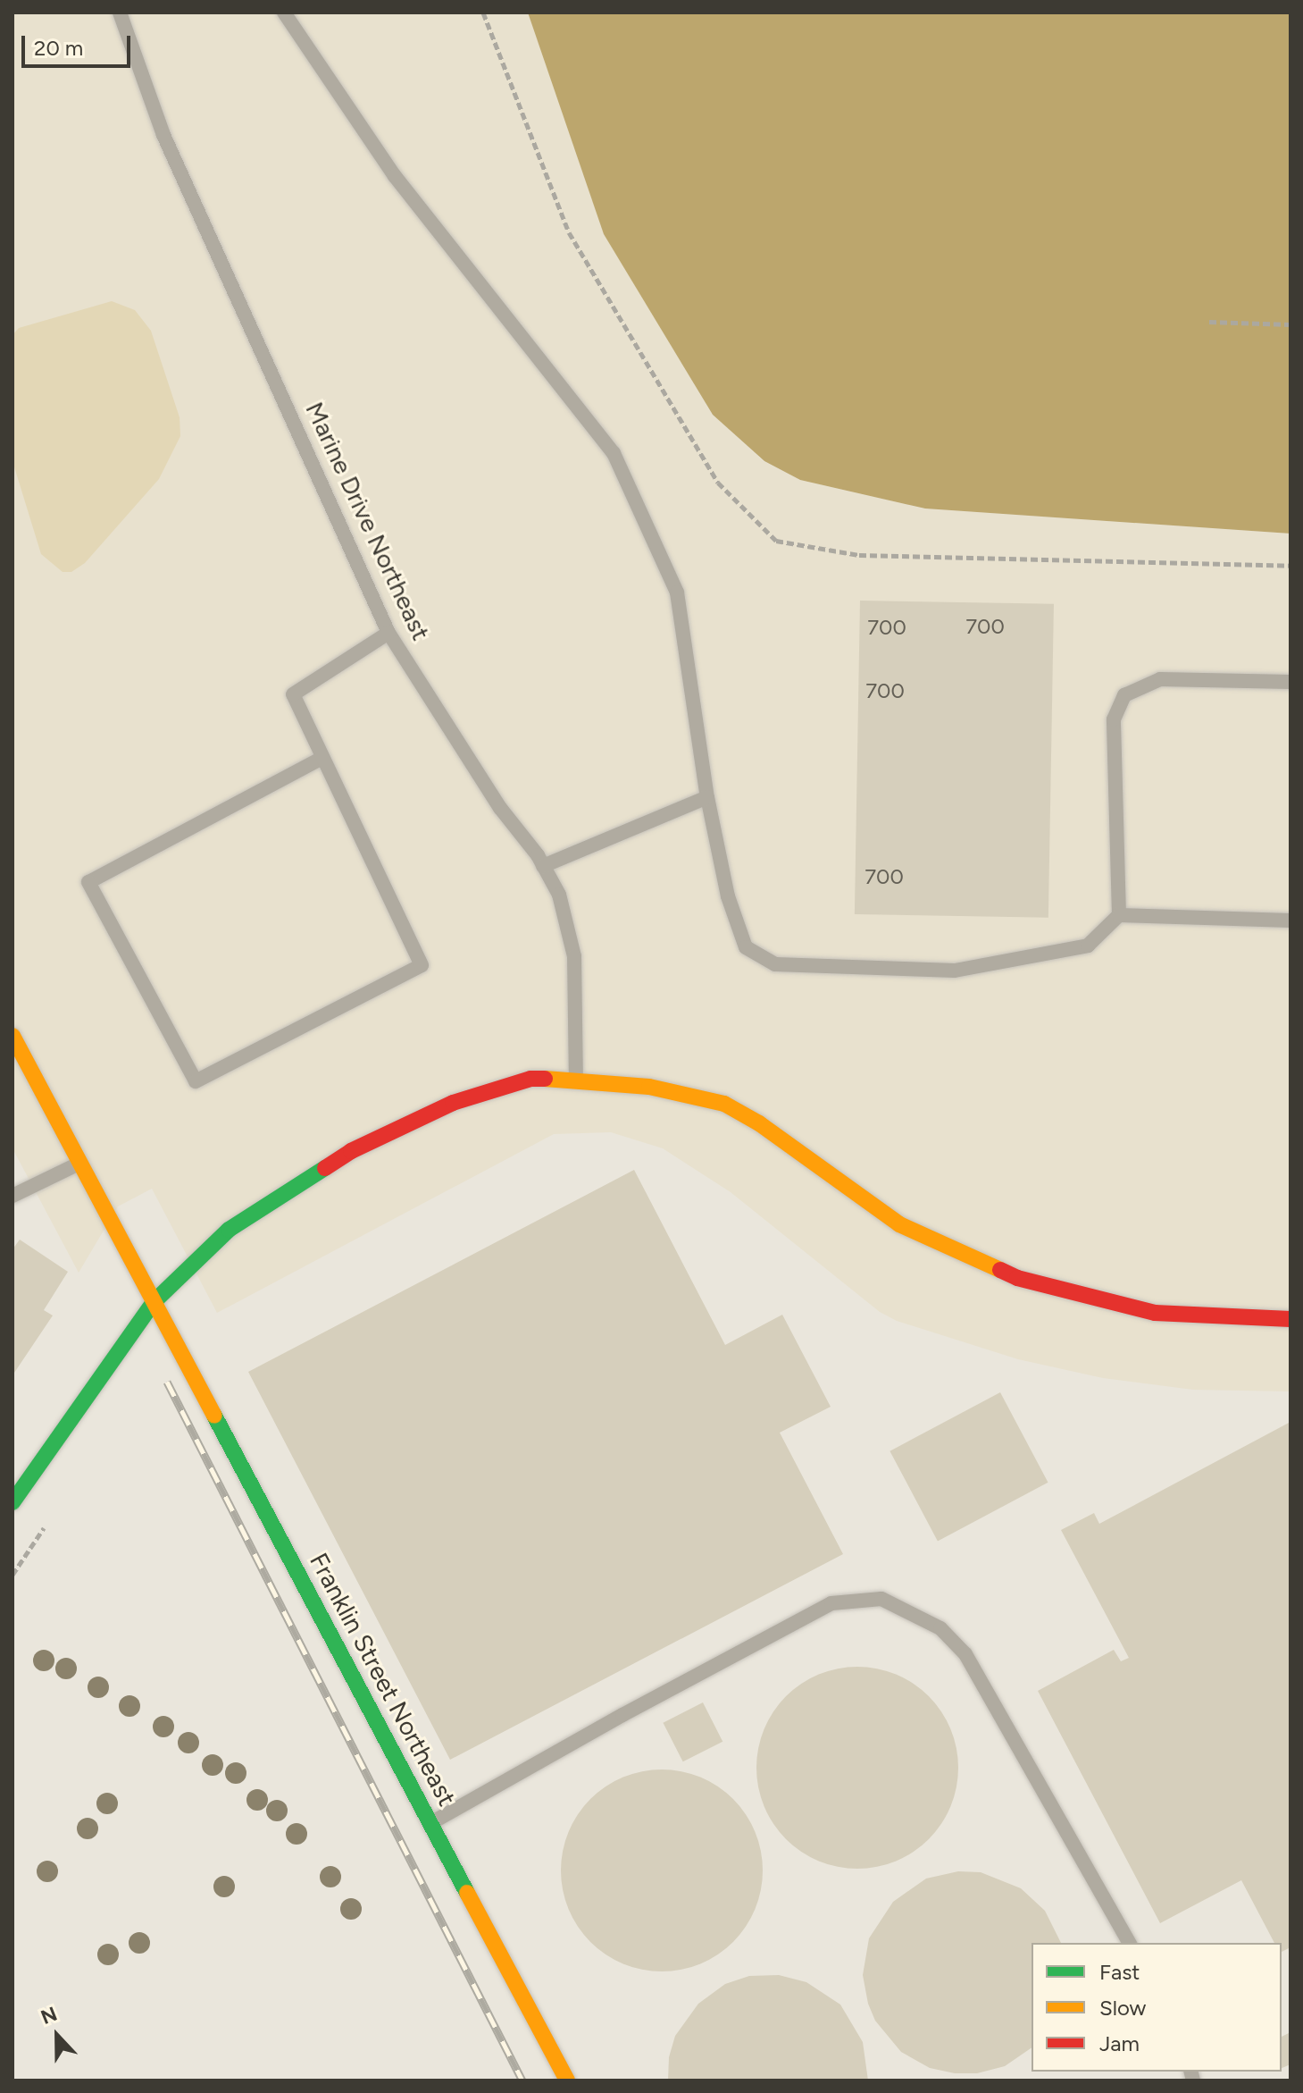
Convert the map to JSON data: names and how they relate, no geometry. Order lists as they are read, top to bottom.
{
  "streets": {
    "street": ["Franklin Street Northeast"],
    "lane": ["Marine Drive Northeast"]
  },
  "house_numbers": [
    "700",
    "700",
    "700",
    "700"
  ],
  "legend": ["Fast", "Slow", "Jam"],
  "scale_bar": "20 m",
  "north": "top"
}
